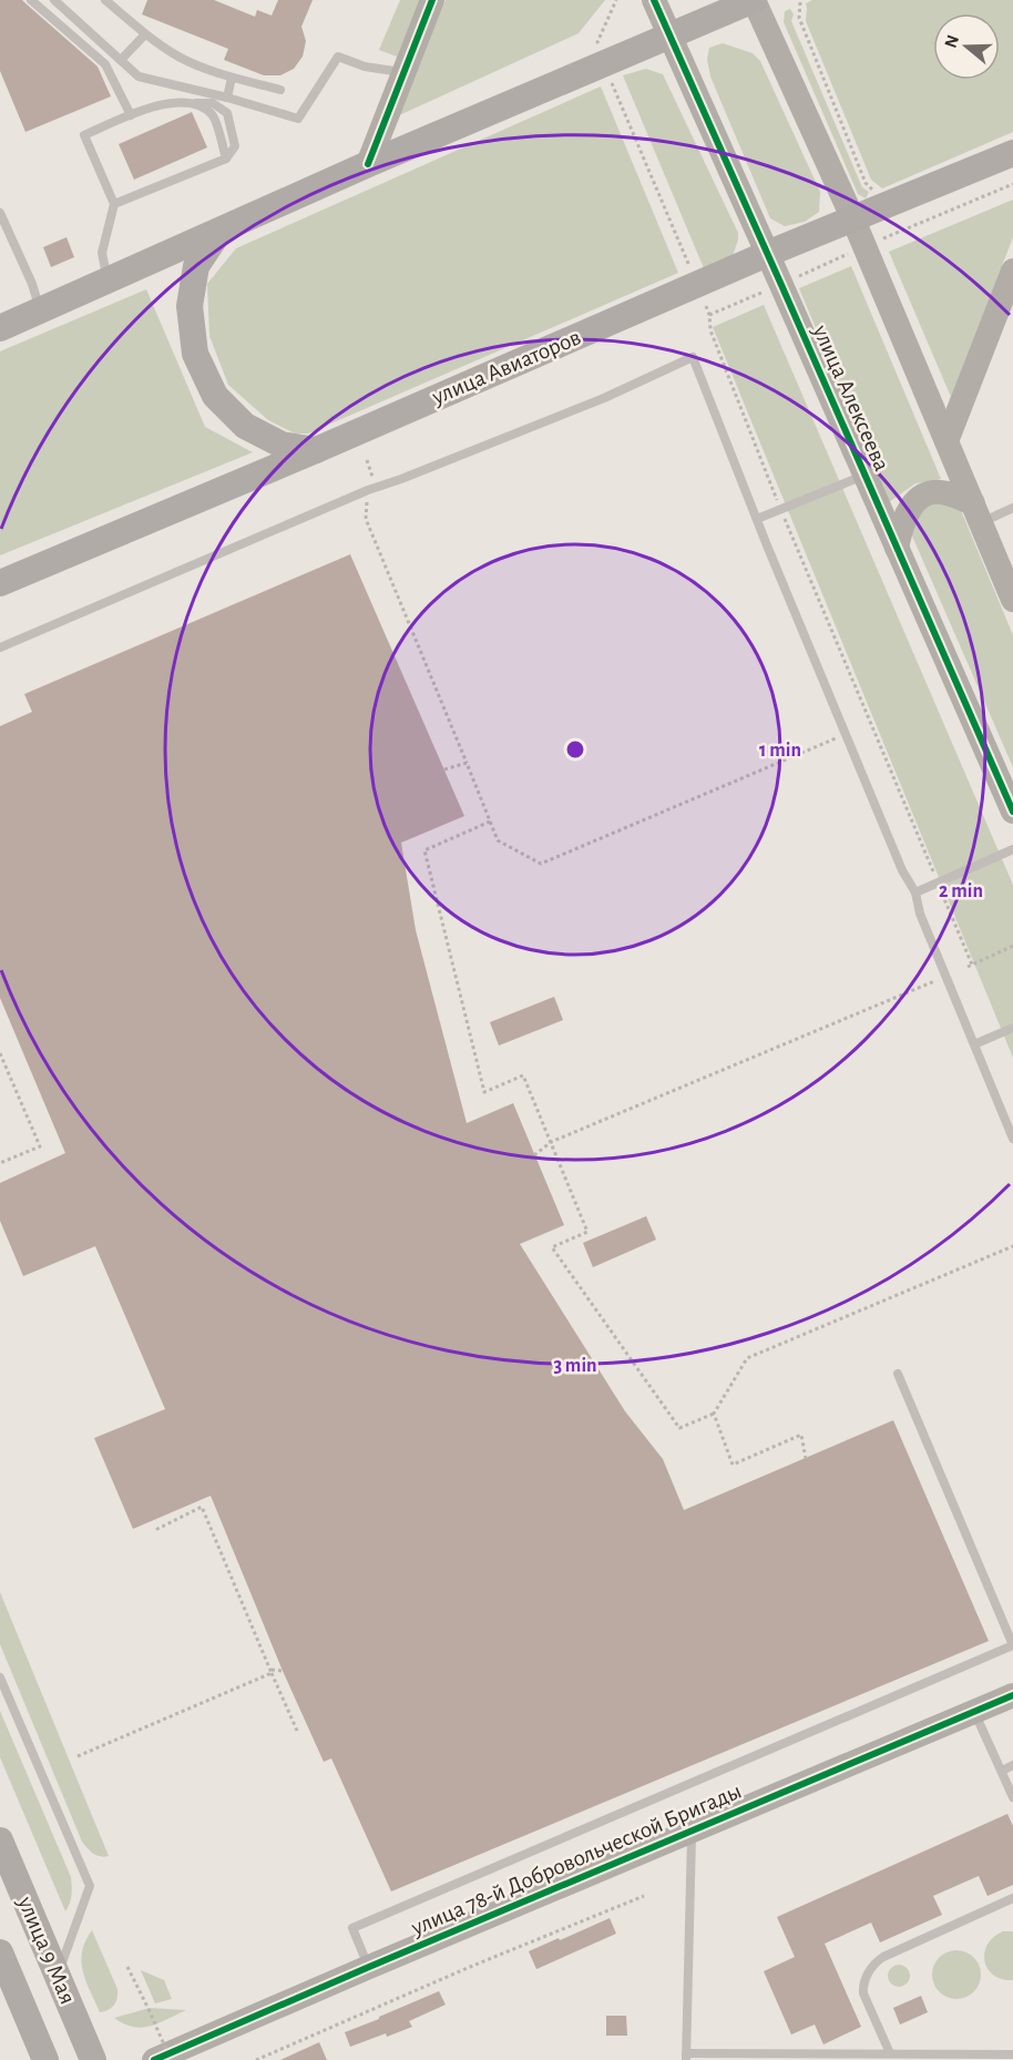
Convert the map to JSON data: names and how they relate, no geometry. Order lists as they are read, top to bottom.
{
  "streets": {
    "main road": ["улица Авиаторов", "улица 9 Мая"],
    "street": ["улица Алексеева", "улица 78-й Добровольческой Бригады"]
  },
  "crossings": [
    ["улица Авиаторов", "улица Алексеева"]
  ],
  "north": "left",
  "rings": ["1 min", "2 min", "3 min"]
}
